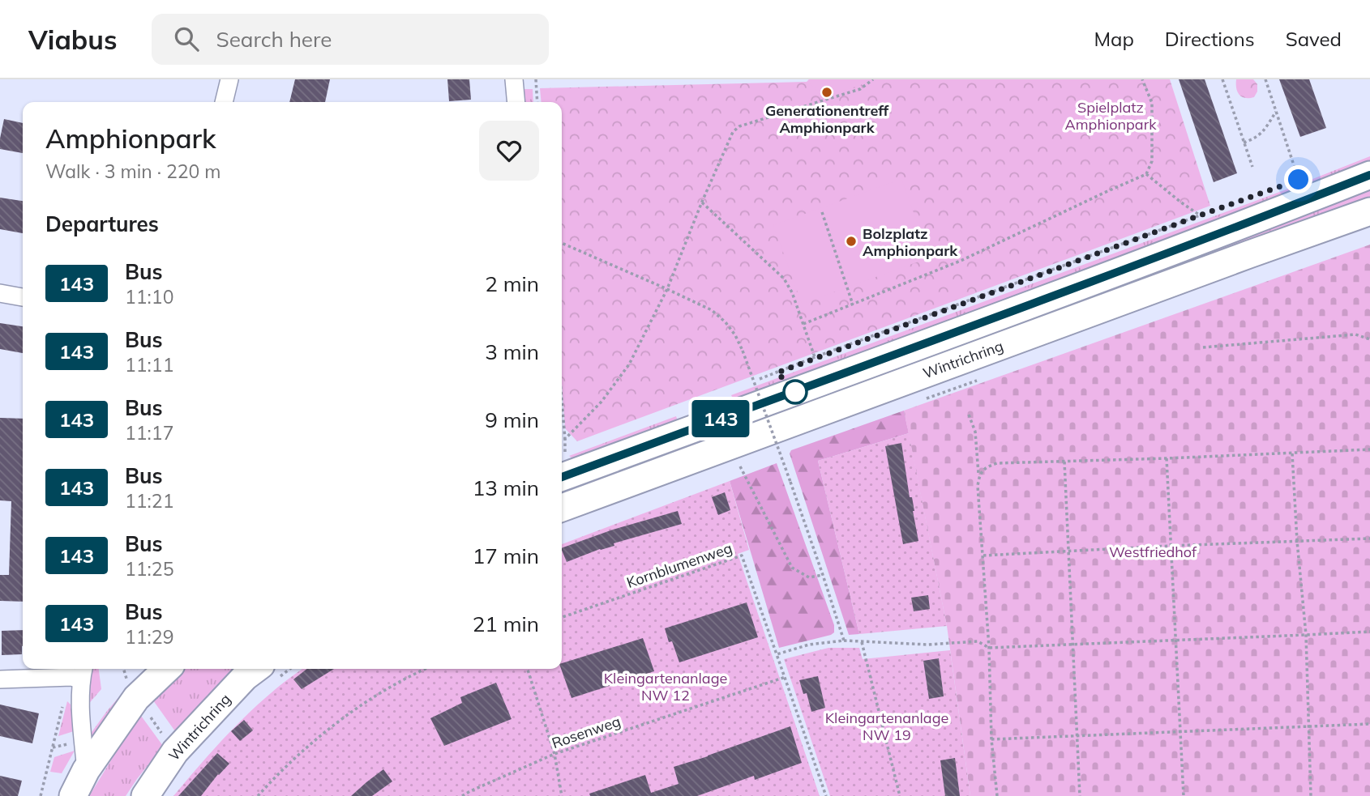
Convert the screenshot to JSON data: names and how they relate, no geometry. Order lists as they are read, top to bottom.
{
  "streets": {
    "main road": ["Wintrichring"],
    "path": ["Kornblumenweg", "Rosenweg"]
  },
  "parks": [
    "Spielplatz Amphionpark",
    "Westfriedhof",
    "Kleingartenanlage NW 12",
    "Kleingartenanlage NW 19"
  ],
  "places": ["Generationentreff Amphionpark", "Bolzplatz Amphionpark"],
  "lines": ["bus line 143"],
  "page": {
    "header": "Viabus",
    "search": "Search here",
    "nav": ["Map", "Directions", "Saved"],
    "on_map": "143",
    "heading": [
      ["Amphionpark", "Walk · 3 min · 220 m"],
      "Departures"
    ],
    "list": [
      {
        "mark": "143",
        "name": "Bus",
        "note": "11:10",
        "value": "2 min"
      },
      {
        "mark": "143",
        "name": "Bus",
        "note": "11:11",
        "value": "3 min"
      },
      {
        "mark": "143",
        "name": "Bus",
        "note": "11:17",
        "value": "9 min"
      },
      {
        "mark": "143",
        "name": "Bus",
        "note": "11:21",
        "value": "13 min"
      },
      {
        "mark": "143",
        "name": "Bus",
        "note": "11:25",
        "value": "17 min"
      },
      {
        "mark": "143",
        "name": "Bus",
        "note": "11:29",
        "value": "21 min"
      }
    ]
  }
}
